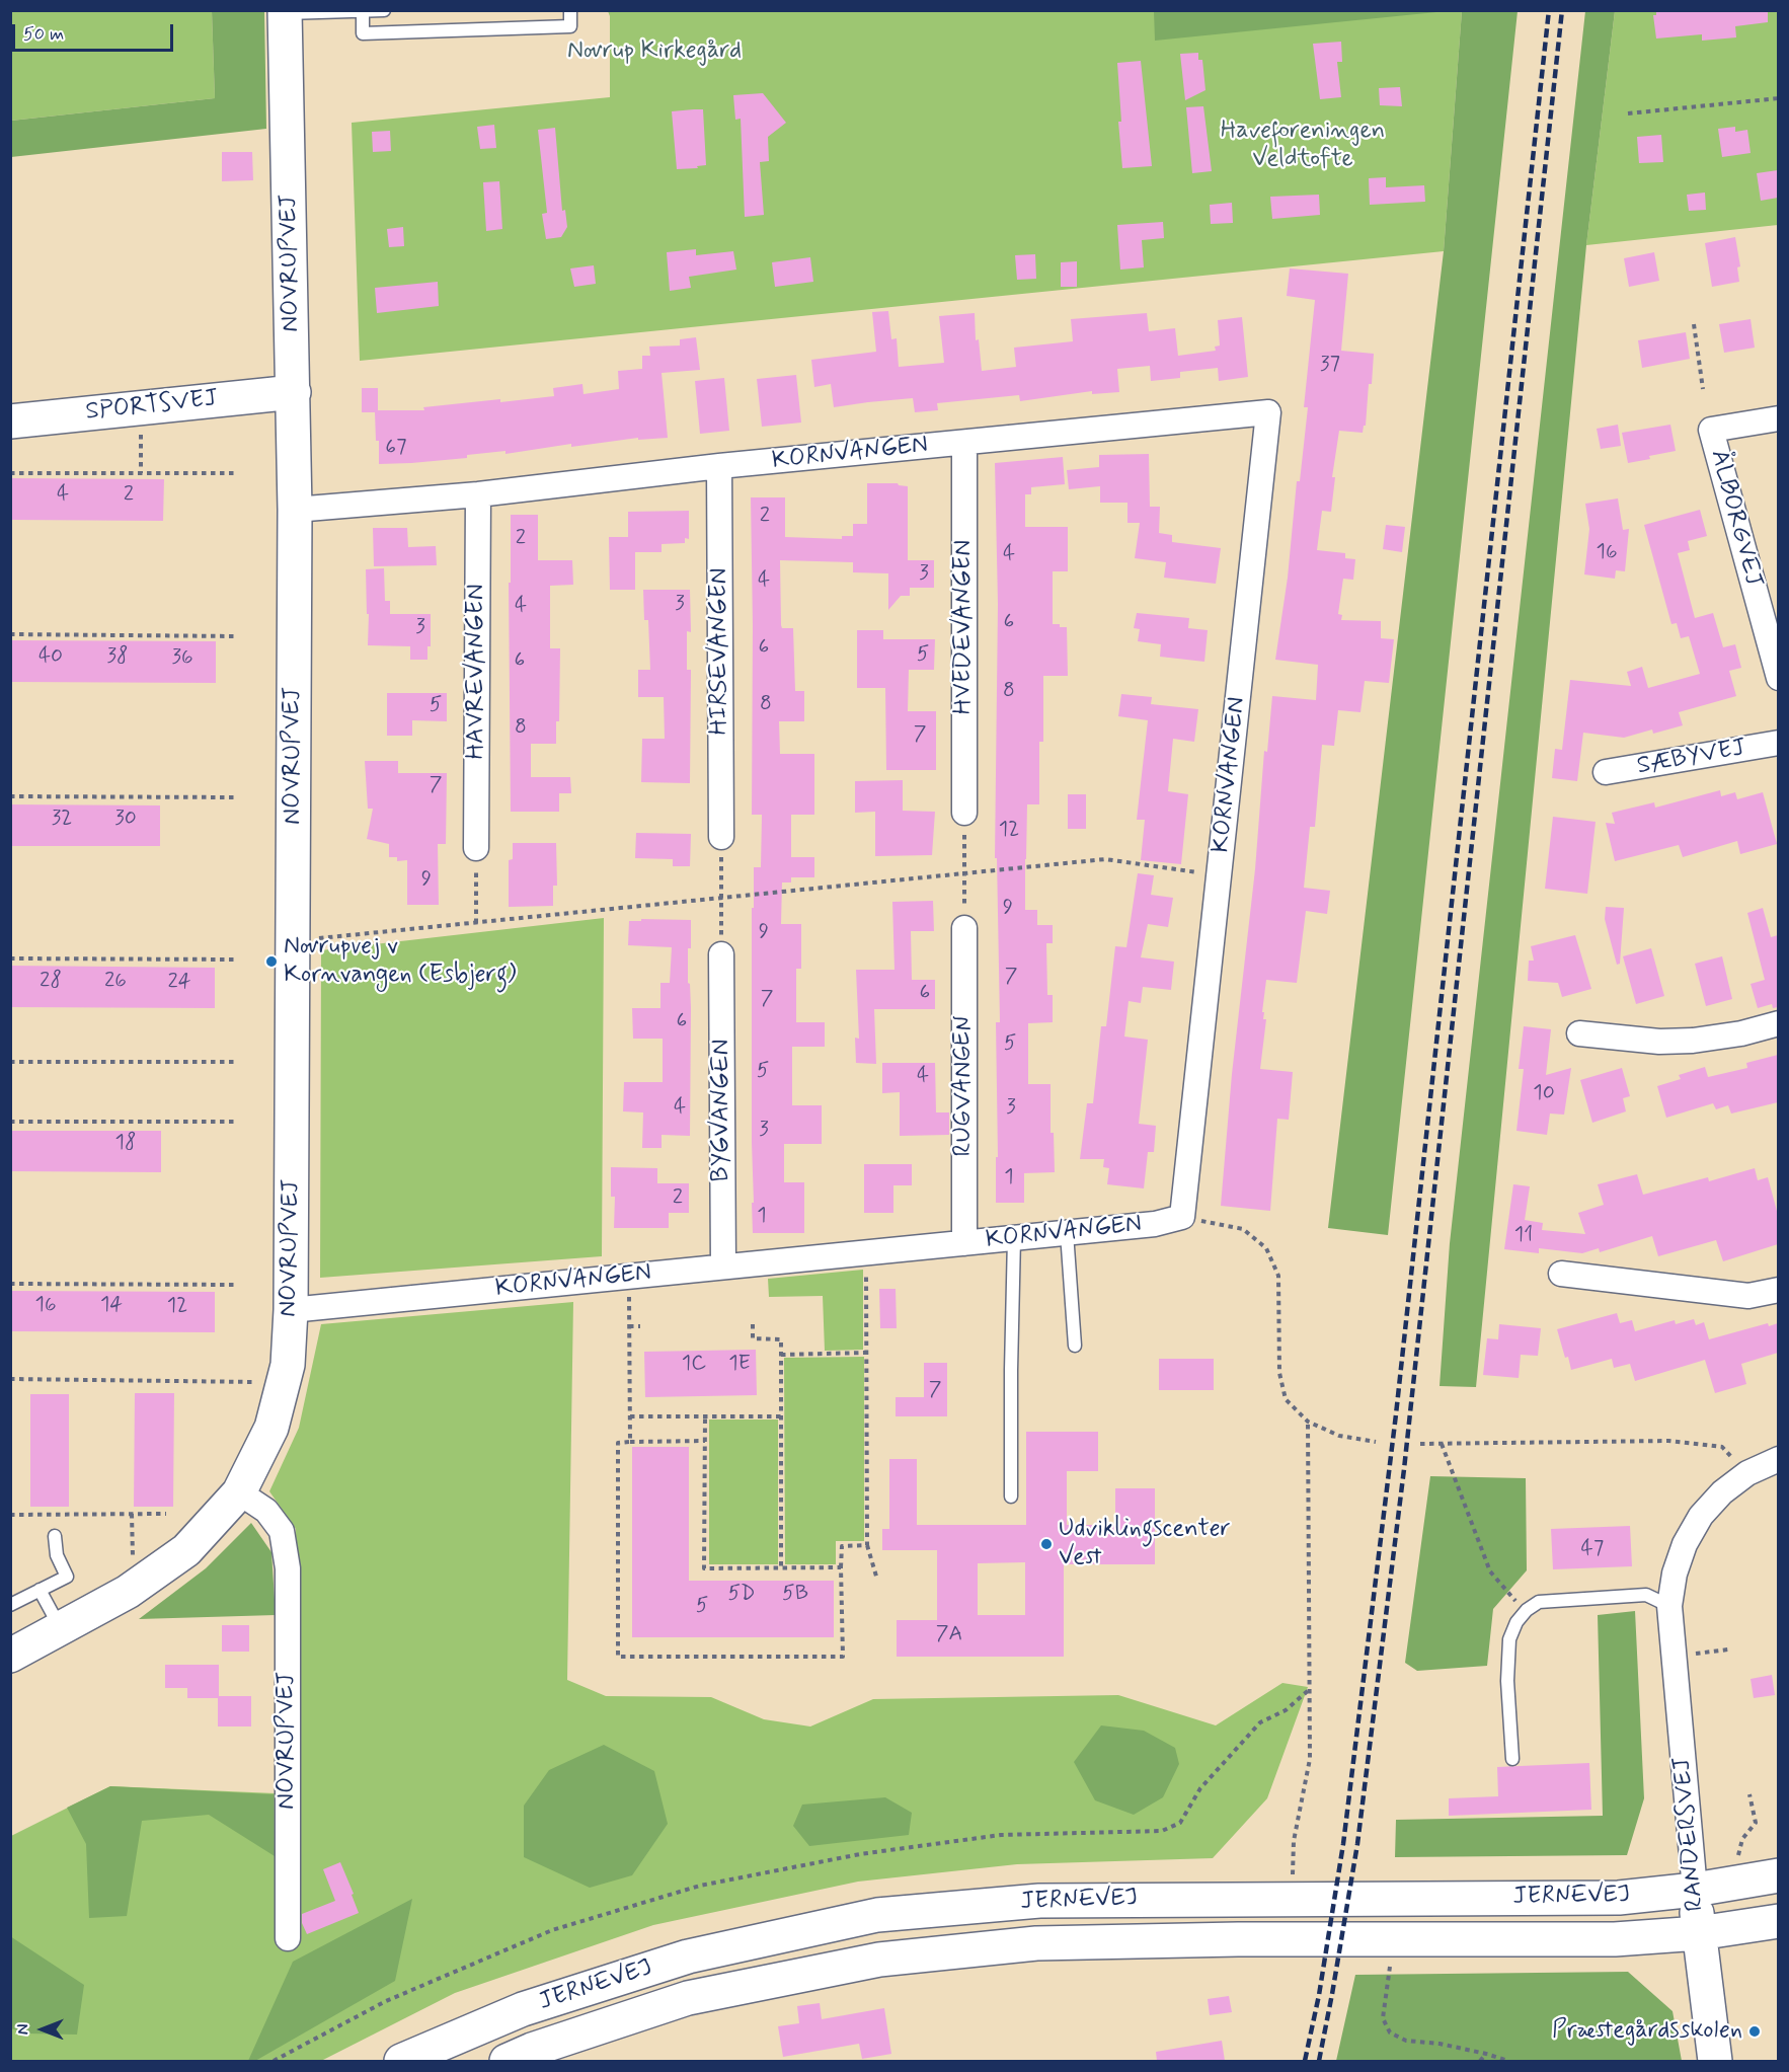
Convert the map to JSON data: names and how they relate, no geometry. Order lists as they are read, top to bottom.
{
  "streets": {
    "main road": [
      "NOVRUPVEJ",
      "SPORTSVEJ",
      "RANDERSVEJ",
      "JERNEVEJ"
    ],
    "street": [
      "KORNVANGEN",
      "ÅLBORGVEJ",
      "HVEDEVANGEN",
      "HIRSEVANGEN",
      "HAVREVANGEN",
      "SÆBYVEJ",
      "RUGVANGEN",
      "BYGVANGEN"
    ]
  },
  "crossings": [
    ["NOVRUPVEJ", "SPORTSVEJ"],
    ["NOVRUPVEJ", "KORNVANGEN"],
    ["KORNVANGEN", "HVEDEVANGEN"],
    ["KORNVANGEN", "HIRSEVANGEN"],
    ["KORNVANGEN", "HAVREVANGEN"],
    ["KORNVANGEN", "RUGVANGEN"],
    ["KORNVANGEN", "BYGVANGEN"],
    ["RANDERSVEJ", "JERNEVEJ"]
  ],
  "parks": ["Novrup Kirkegård", "Haveforeningen Veldtofte"],
  "places": ["Novrupvej v Kornvangen (Esbjerg)", "Udviklingscenter Vest", "Præstegårdsskolen"],
  "house_numbers": [
    "37",
    "67",
    "4",
    "2",
    "2",
    "2",
    "16",
    "4",
    "3",
    "4",
    "3",
    "4",
    "6",
    "3",
    "6",
    "5",
    "40",
    "38",
    "36",
    "6",
    "8",
    "8",
    "5",
    "8",
    "7",
    "7",
    "32",
    "30",
    "12",
    "9",
    "9",
    "9",
    "7",
    "28",
    "26",
    "24",
    "6",
    "7",
    "6",
    "5",
    "5",
    "4",
    "10",
    "4",
    "3",
    "3",
    "18",
    "1",
    "2",
    "1",
    "11",
    "16",
    "14",
    "12",
    "1C",
    "1E",
    "7",
    "47",
    "5D",
    "5B",
    "5",
    "7A"
  ],
  "scale_bar": "50 m",
  "north": "left"
}
